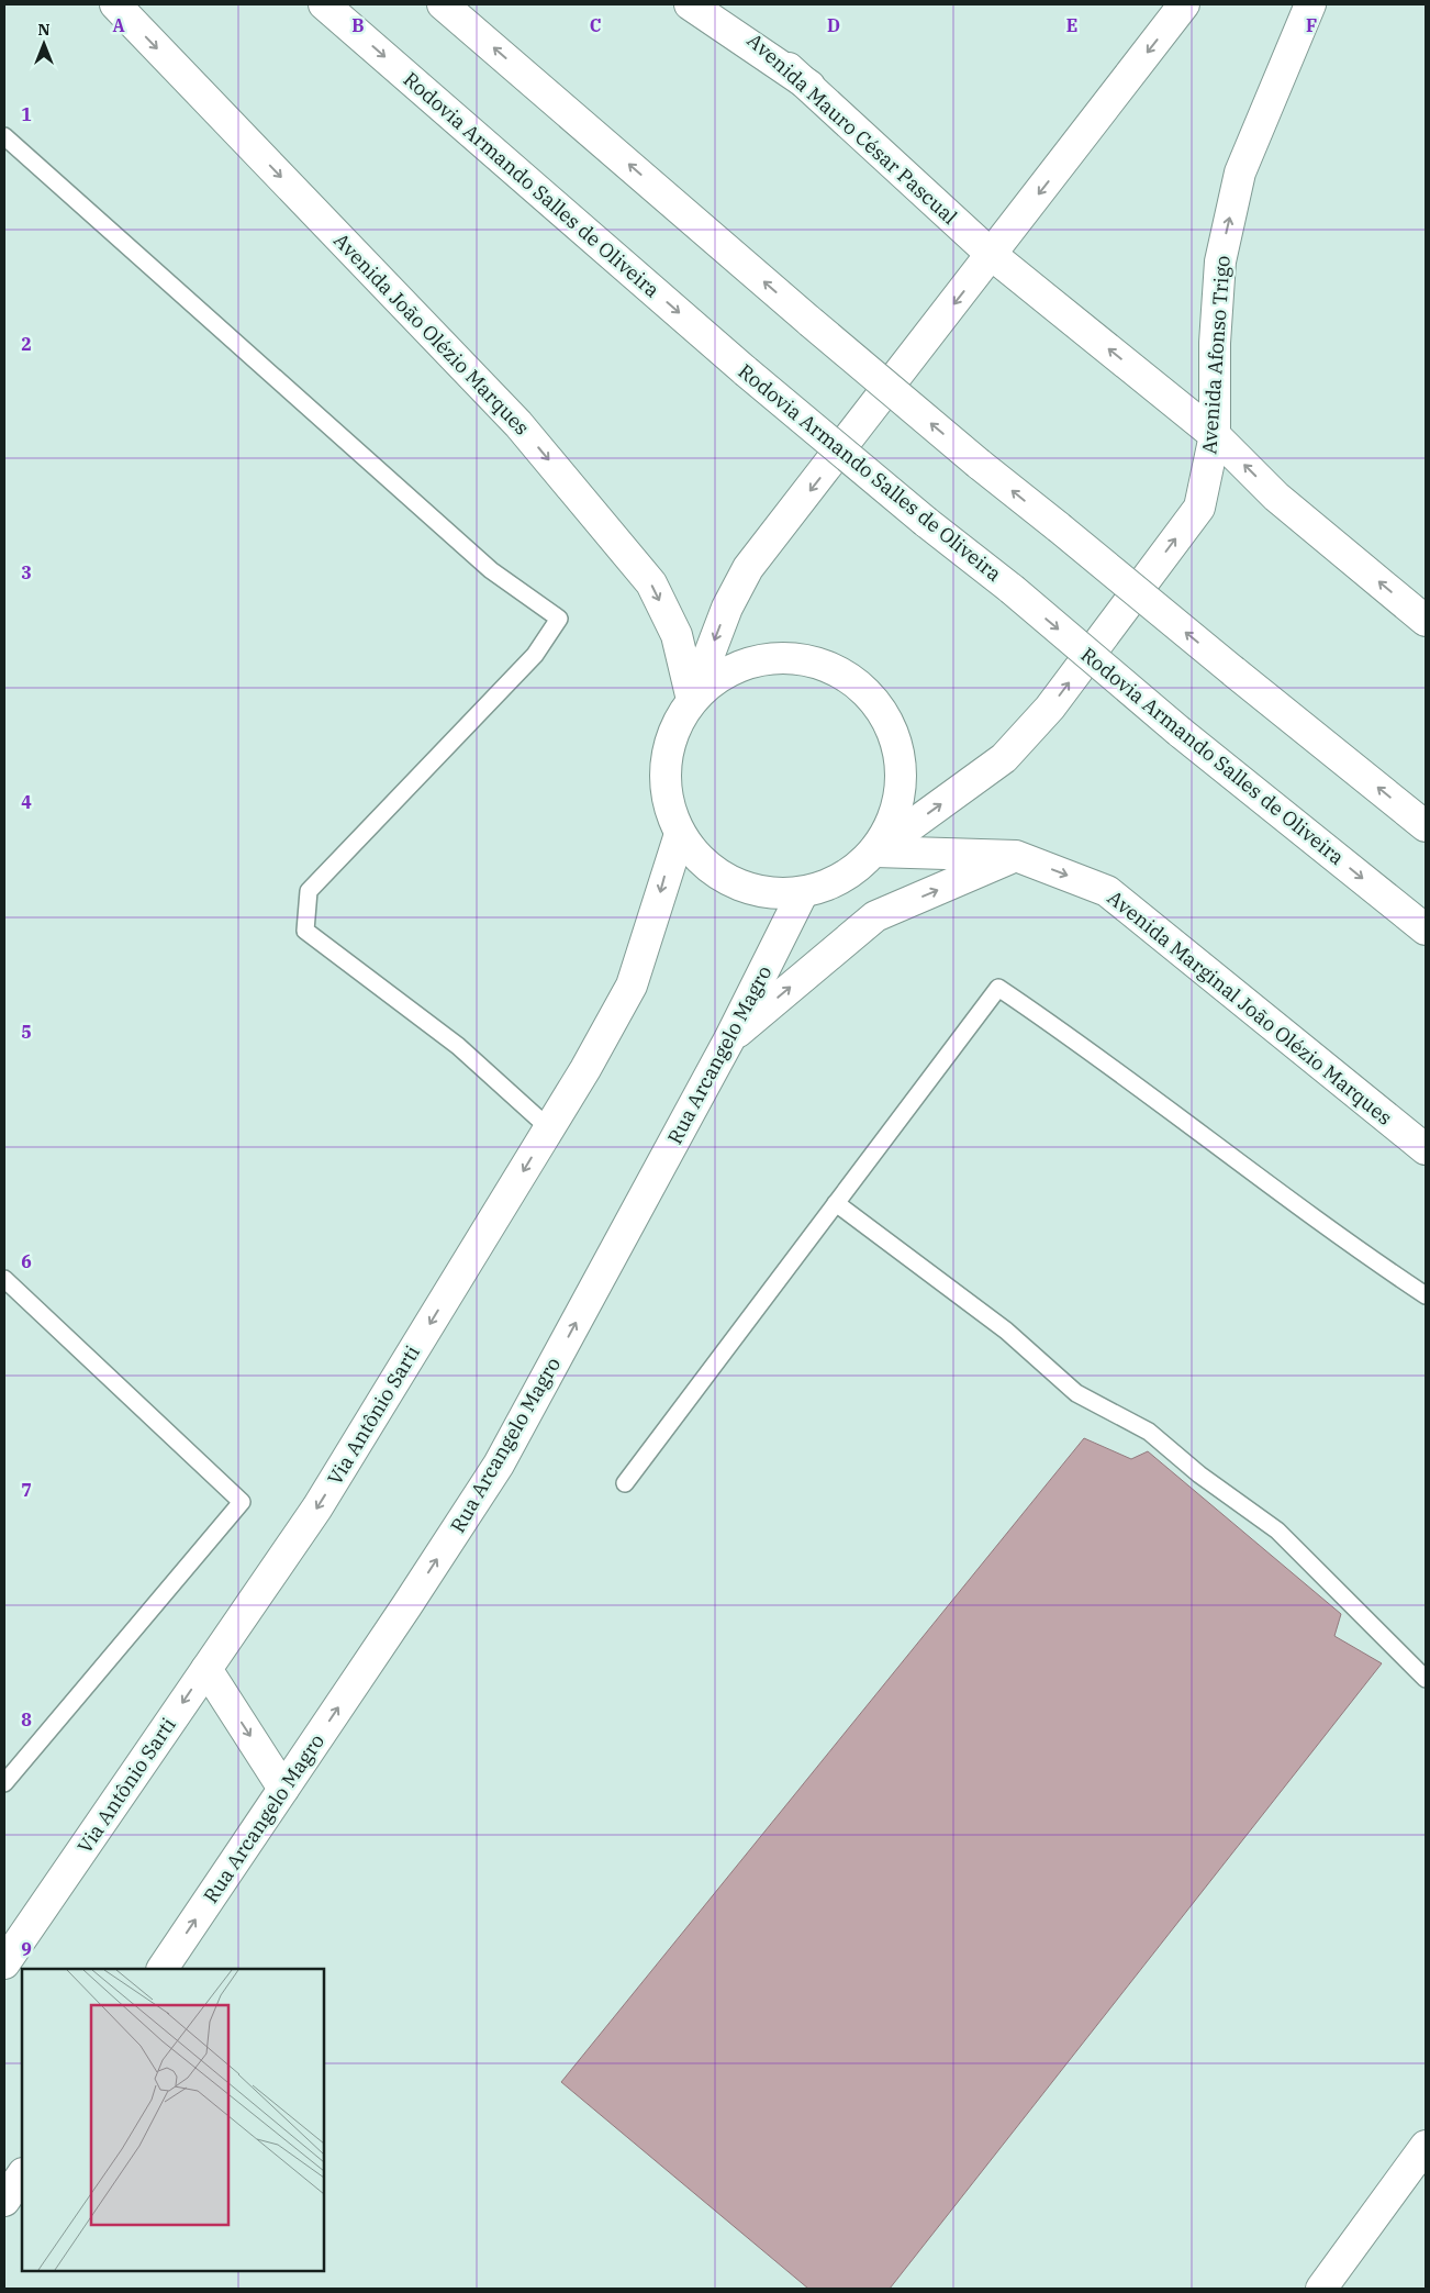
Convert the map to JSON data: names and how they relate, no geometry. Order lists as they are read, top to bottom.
{
  "streets": {
    "main road": [
      "Avenida Mauro César Pascual",
      "Rodovia Armando Salles de Oliveira",
      "Avenida João Olézio Marques",
      "Avenida Afonso Trigo",
      "Avenida Marginal João Olézio Marques",
      "Rua Arcangelo Magro",
      "Via Antônio Sarti"
    ]
  },
  "crossings": [
    ["Avenida Mauro César Pascual", "Avenida Afonso Trigo"],
    ["Avenida Afonso Trigo", "Avenida Marginal João Olézio Marques"]
  ],
  "one_way": ["Rua Arcangelo Magro", "Via Antônio Sarti"],
  "north": "top",
  "grid": {
    "columns": [
      "A",
      "B",
      "C",
      "D",
      "E",
      "F"
    ],
    "rows": [
      "1",
      "2",
      "3",
      "4",
      "5",
      "6",
      "7",
      "8",
      "9"
    ]
  }
}
